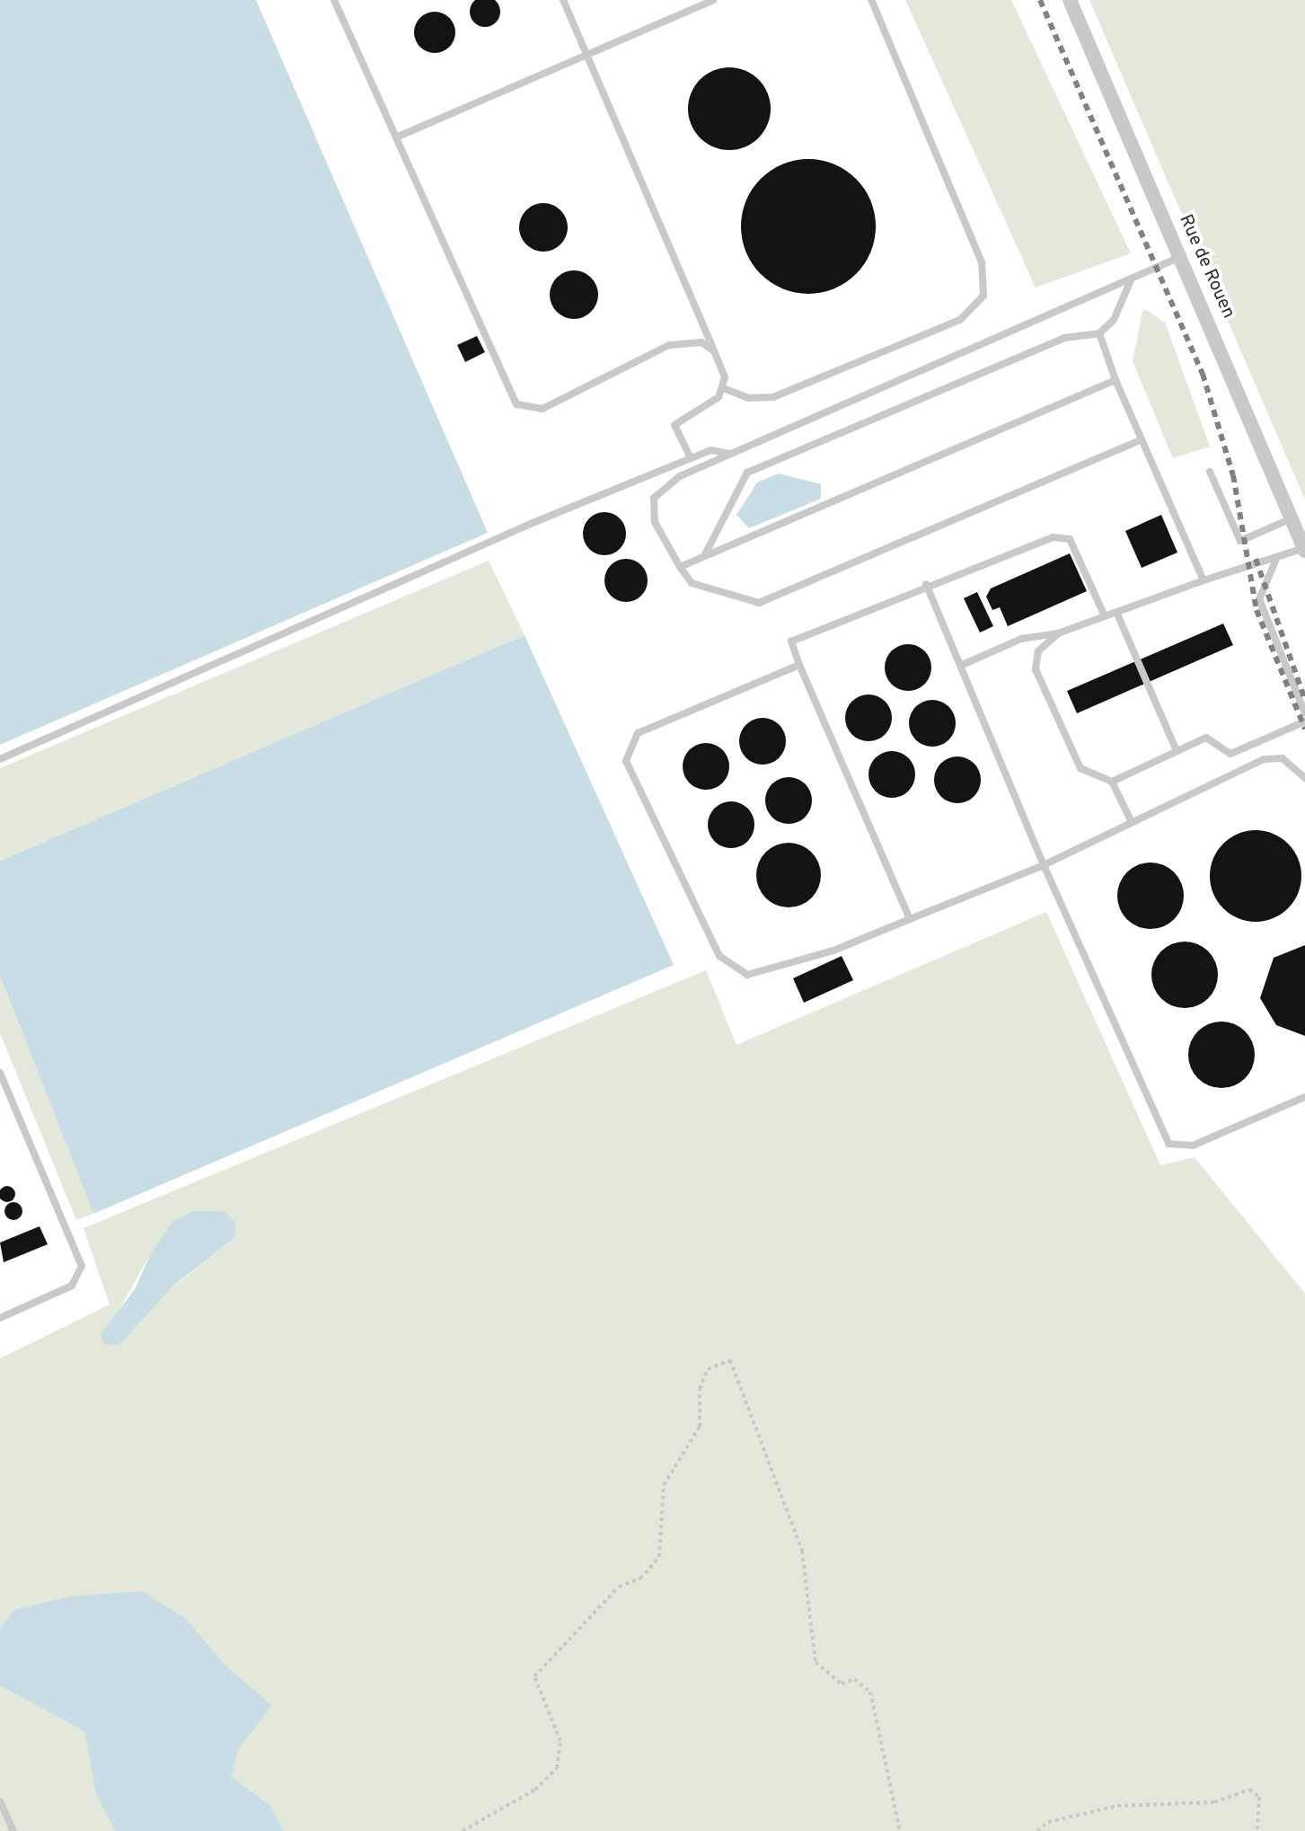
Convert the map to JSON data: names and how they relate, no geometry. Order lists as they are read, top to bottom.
{
  "streets": {
    "street": ["Rue de Rouen"]
  }
}
